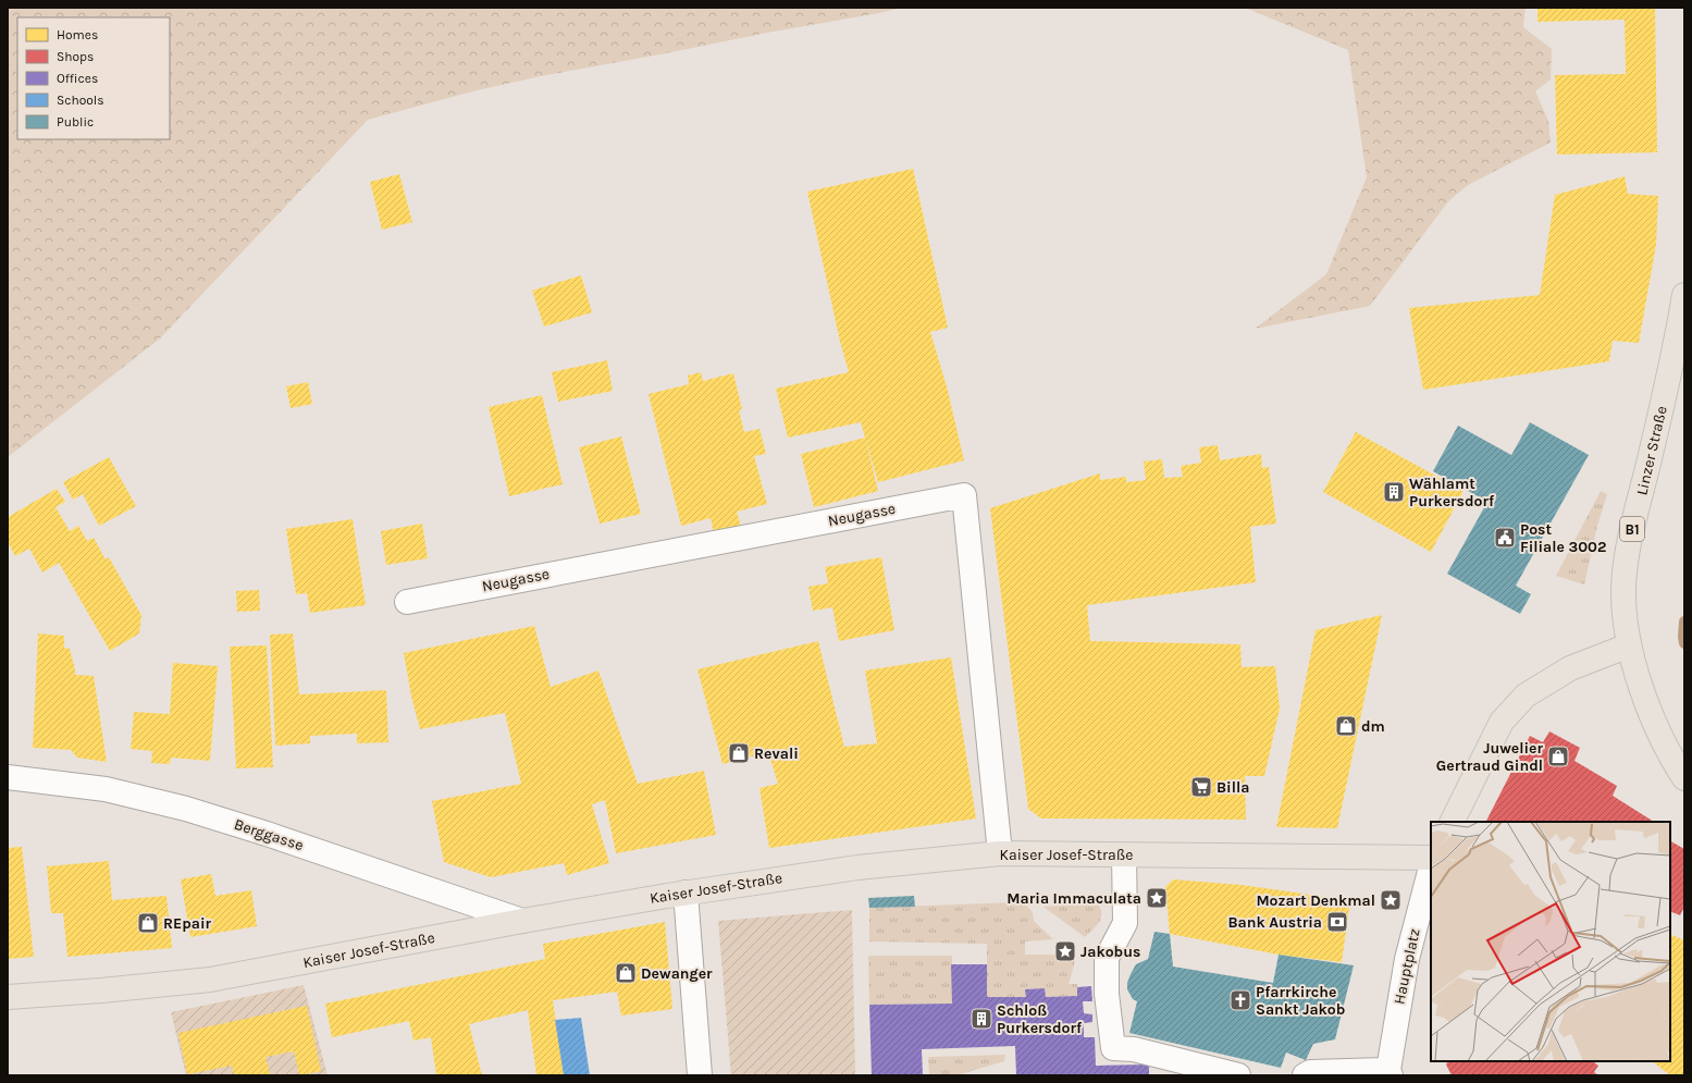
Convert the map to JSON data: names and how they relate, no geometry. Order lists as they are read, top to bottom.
{
  "streets": {
    "main road": ["Linzer Straße", "B1", "Kaiser Josef-Straße"],
    "street": ["Neugasse", "Berggasse", "Hauptplatz"]
  },
  "crossings": [
    ["Neugasse", "Kaiser Josef-Straße"],
    ["Berggasse", "Kaiser Josef-Straße"]
  ],
  "places": {
    "building": ["Wählamt Purkersdorf", "Schloß Purkersdorf"],
    "public building": ["Post Filiale 3002"],
    "shop": [
      "dm",
      "Revali",
      "Juwelier Gertraud Gindl",
      "REpair",
      "Dewanger"
    ],
    "supermarket": ["Billa"],
    "place": ["Maria Immaculata", "Mozart Denkmal", "Jakobus"],
    "bank": ["Bank Austria"],
    "church": ["Pfarrkirche Sankt Jakob"]
  },
  "legend": [
    "Homes",
    "Shops",
    "Offices",
    "Schools",
    "Public"
  ]
}
